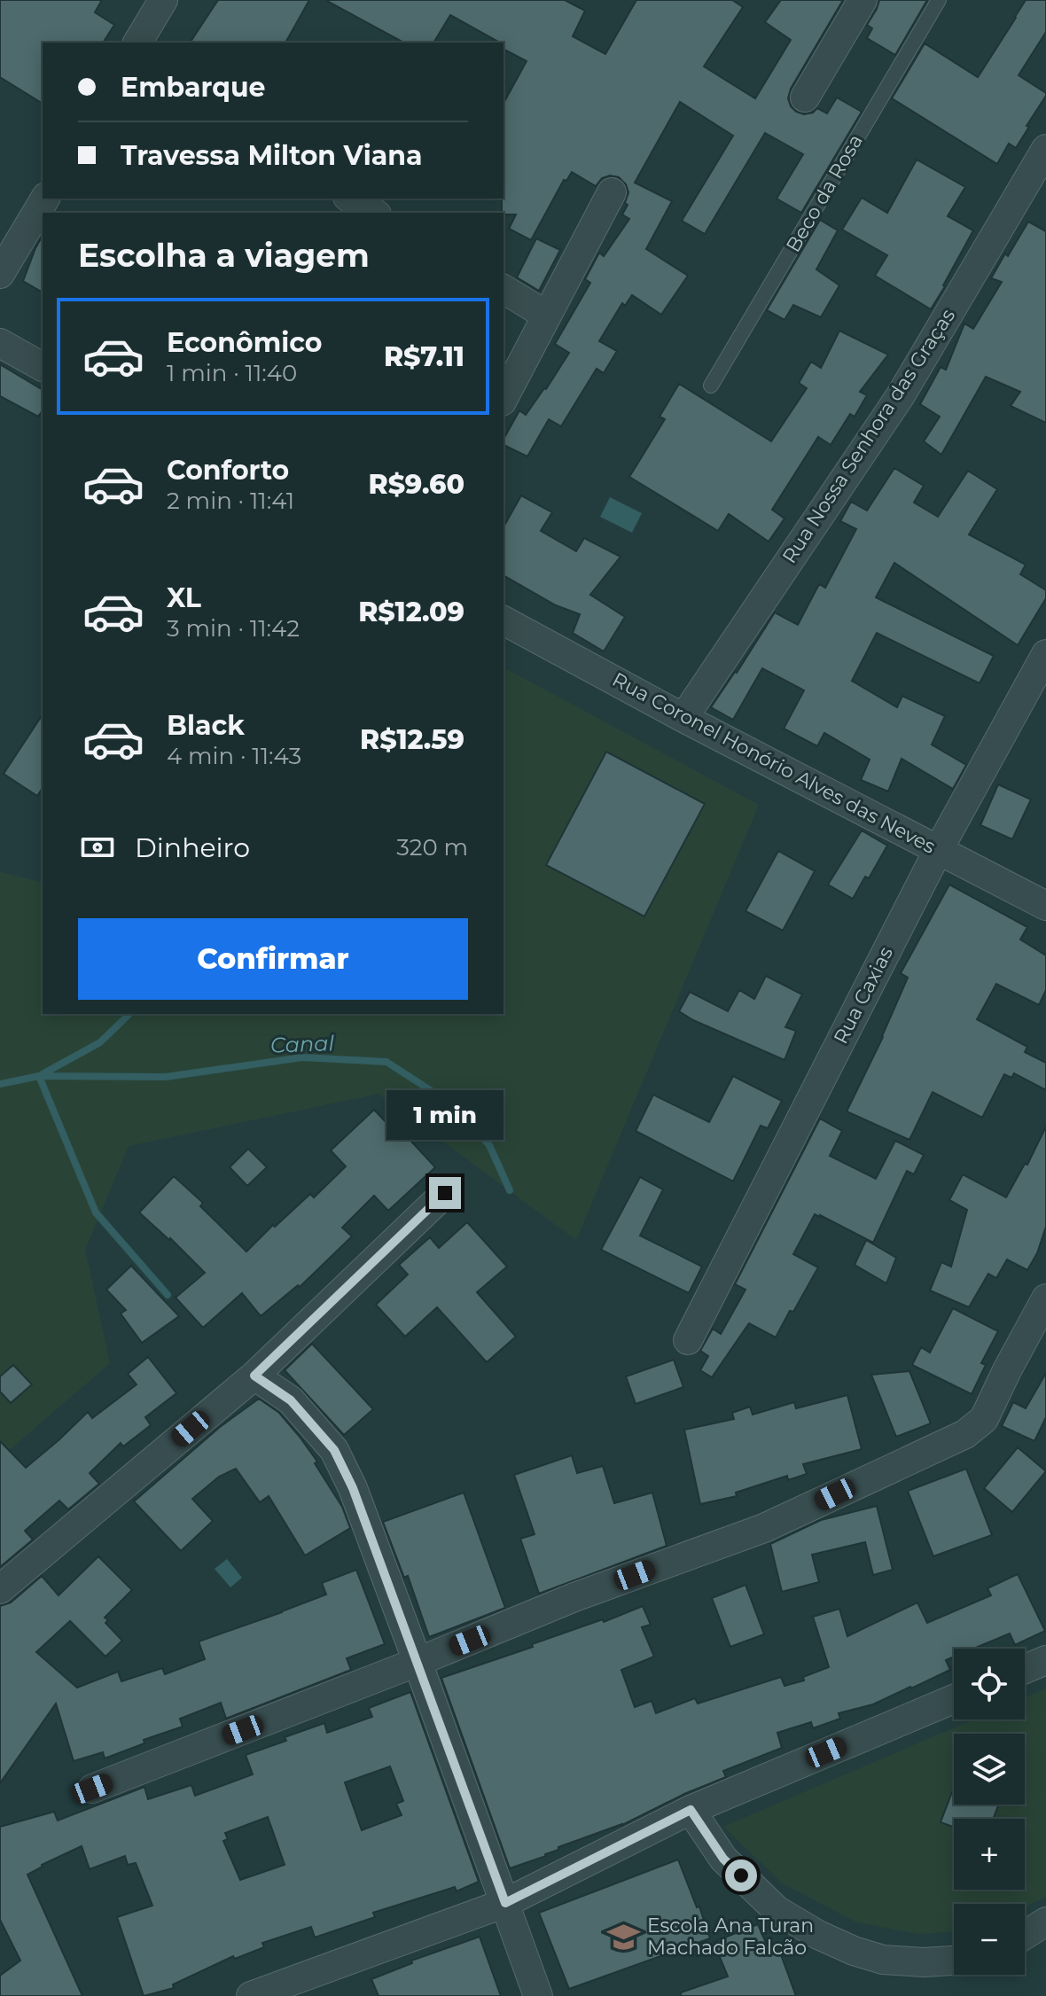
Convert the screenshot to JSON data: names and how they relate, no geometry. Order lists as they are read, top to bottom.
{
  "streets": {
    "street": ["Rua Nossa Senhora das Graças", "Rua Coronel Honório Alves das Neves", "Rua Caxias"],
    "lane": ["Beco da Rosa"]
  },
  "crossings": [
    ["Rua Nossa Senhora das Graças", "Rua Coronel Honório Alves das Neves"],
    ["Rua Coronel Honório Alves das Neves", "Rua Caxias"]
  ],
  "water": ["Canal"],
  "places": {
    "school or university": ["Escola Ana Turan Machado Falcão"]
  },
  "page": {
    "banner": ["Embarque", "Travessa Milton Viana"],
    "heading": "Escolha a viagem",
    "list": [
      {
        "name": "Econômico",
        "note": "1 min · 11:40",
        "value": "R$7.11"
      },
      {
        "name": "Conforto",
        "note": "2 min · 11:41",
        "value": "R$9.60"
      },
      {
        "name": "XL",
        "note": "3 min · 11:42",
        "value": "R$12.09"
      },
      {
        "name": "Black",
        "note": "4 min · 11:43",
        "value": "R$12.59"
      }
    ],
    "pay": ["Dinheiro", "320 m"],
    "buttons": "Confirmar",
    "bubble": "1 min",
    "map_buttons": ["+", "−"]
  }
}
